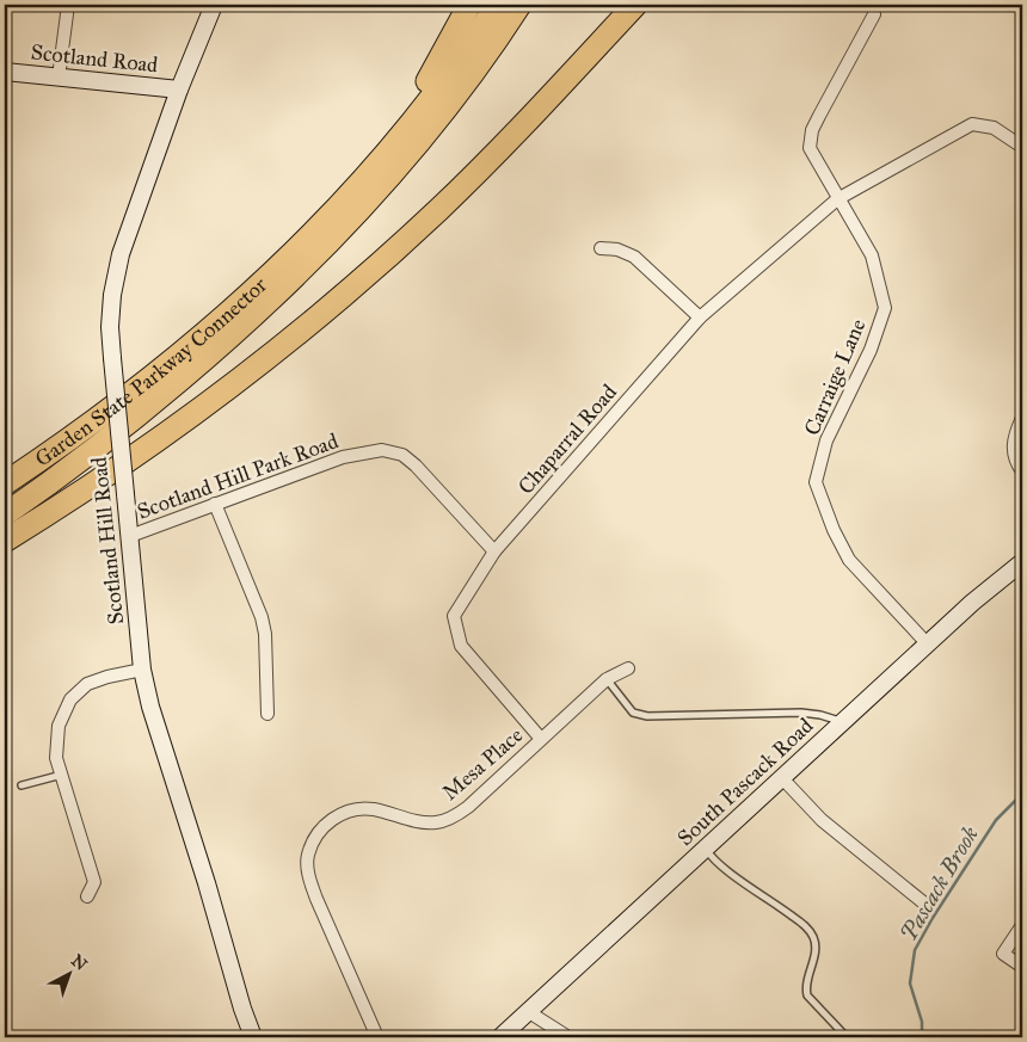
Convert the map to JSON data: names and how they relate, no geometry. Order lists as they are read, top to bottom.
{
  "streets": {
    "highway": ["Garden State Parkway Connector"],
    "street": [
      "Scotland Road",
      "Carraige Lane",
      "Chaparral Road",
      "Scotland Hill Park Road",
      "Scotland Hill Road",
      "Mesa Place",
      "South Pascack Road"
    ]
  },
  "crossings": [
    ["Scotland Road", "Scotland Hill Road"],
    ["Carraige Lane", "Chaparral Road"],
    ["Carraige Lane", "South Pascack Road"],
    ["Chaparral Road", "Scotland Hill Park Road"],
    ["Chaparral Road", "Mesa Place"],
    ["Scotland Hill Park Road", "Scotland Hill Road"]
  ],
  "water": ["Pascack Brook"],
  "north": "top right"
}
